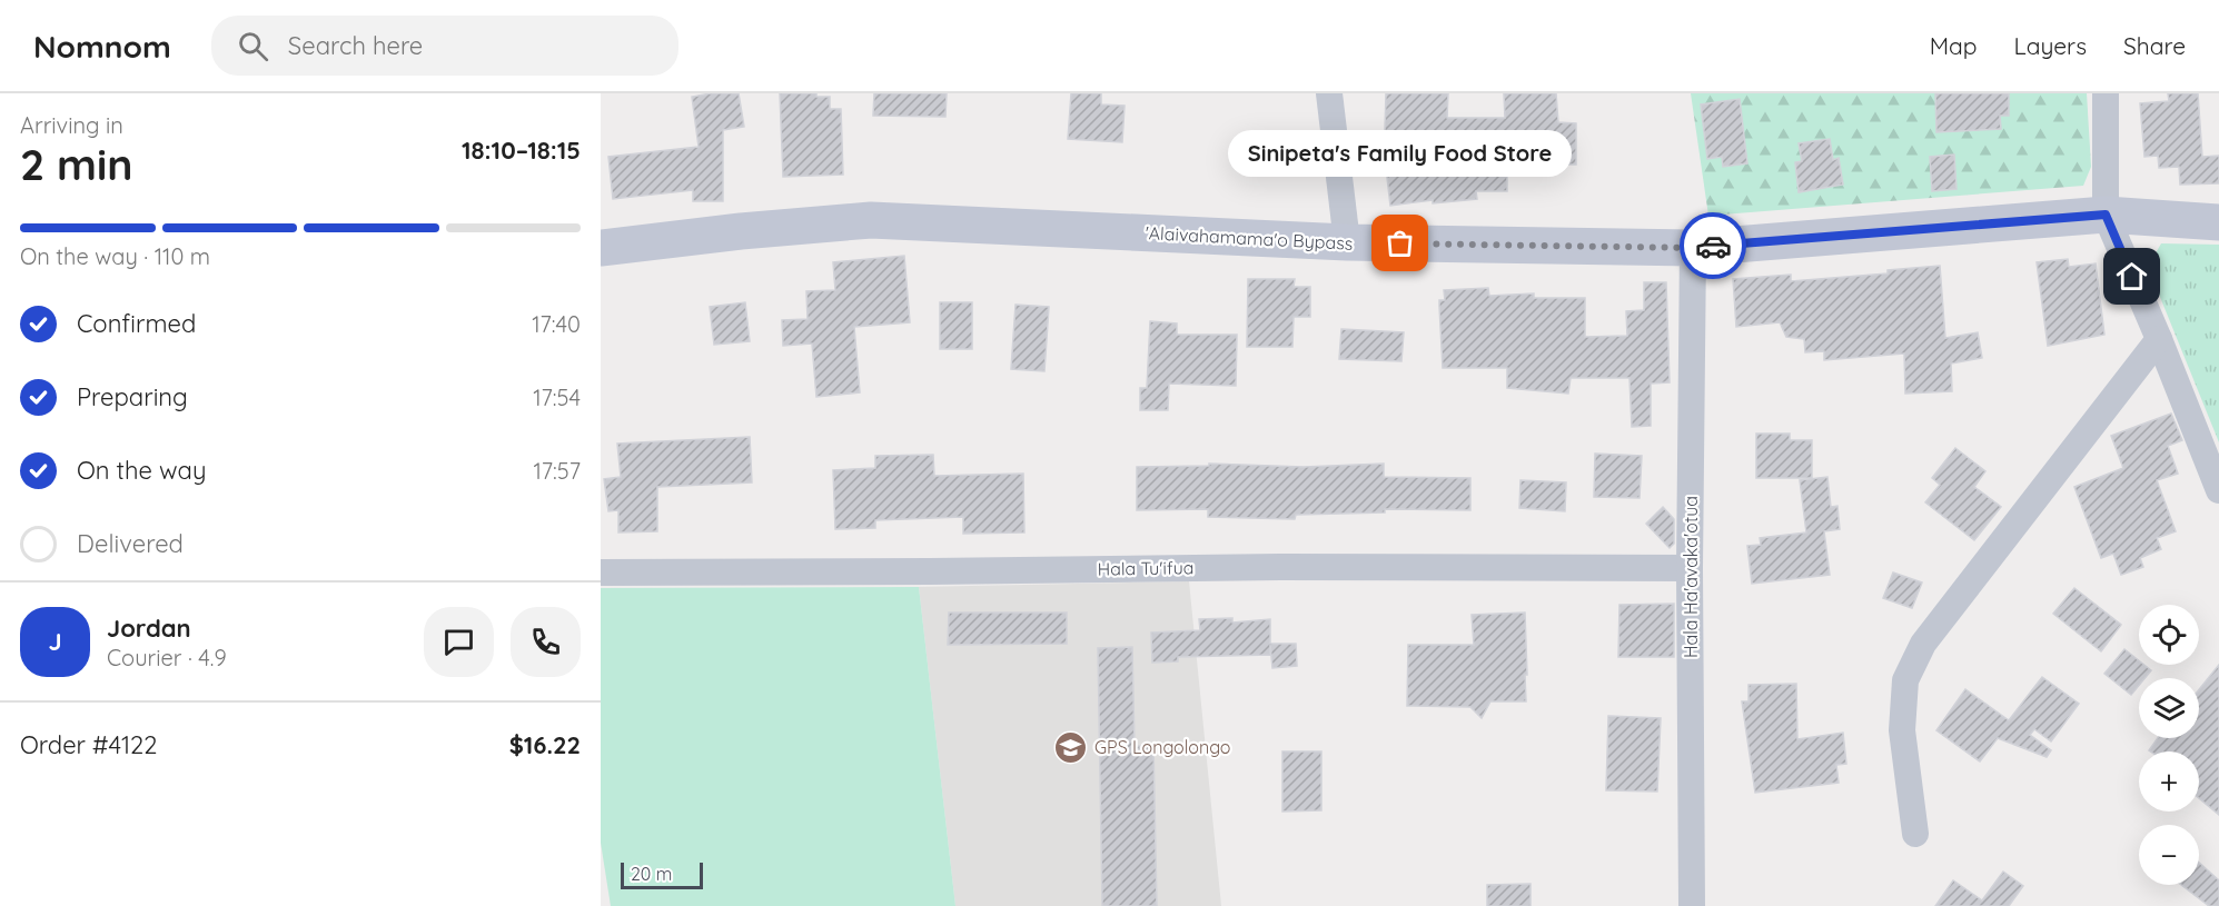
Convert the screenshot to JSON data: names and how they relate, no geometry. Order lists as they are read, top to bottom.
{
  "streets": {
    "main road": ["'Alaivahamama'o Bypass"],
    "street": ["Hala Tu'ifua", "Hala Ha'avaka'otua"]
  },
  "crossings": [
    ["'Alaivahamama'o Bypass", "Hala Ha'avaka'otua"],
    ["Hala Tu'ifua", "Hala Ha'avaka'otua"]
  ],
  "places": {
    "other": ["Sinipeta's Family Food Store"],
    "school or university": ["GPS Longolongo"]
  },
  "scale_bar": "20 m",
  "page": {
    "header": "Nomnom",
    "search": "Search here",
    "nav": ["Map", "Layers", "Share"],
    "heading": ["2 min", "Arriving in", "18:10–18:15"],
    "panel": [
      "Jordan",
      "Courier · 4.9",
      "Order #4122",
      "$16.22"
    ],
    "bubble": "Sinipeta's Family Food Store",
    "bar": "On the way · 110 m",
    "list": [
      ["Confirmed", "17:40"],
      ["Preparing", "17:54"],
      ["On the way", "17:57"],
      "Delivered"
    ],
    "map_buttons": ["+", "−"],
    "round": "J",
    "scale": "20 m"
  }
}
